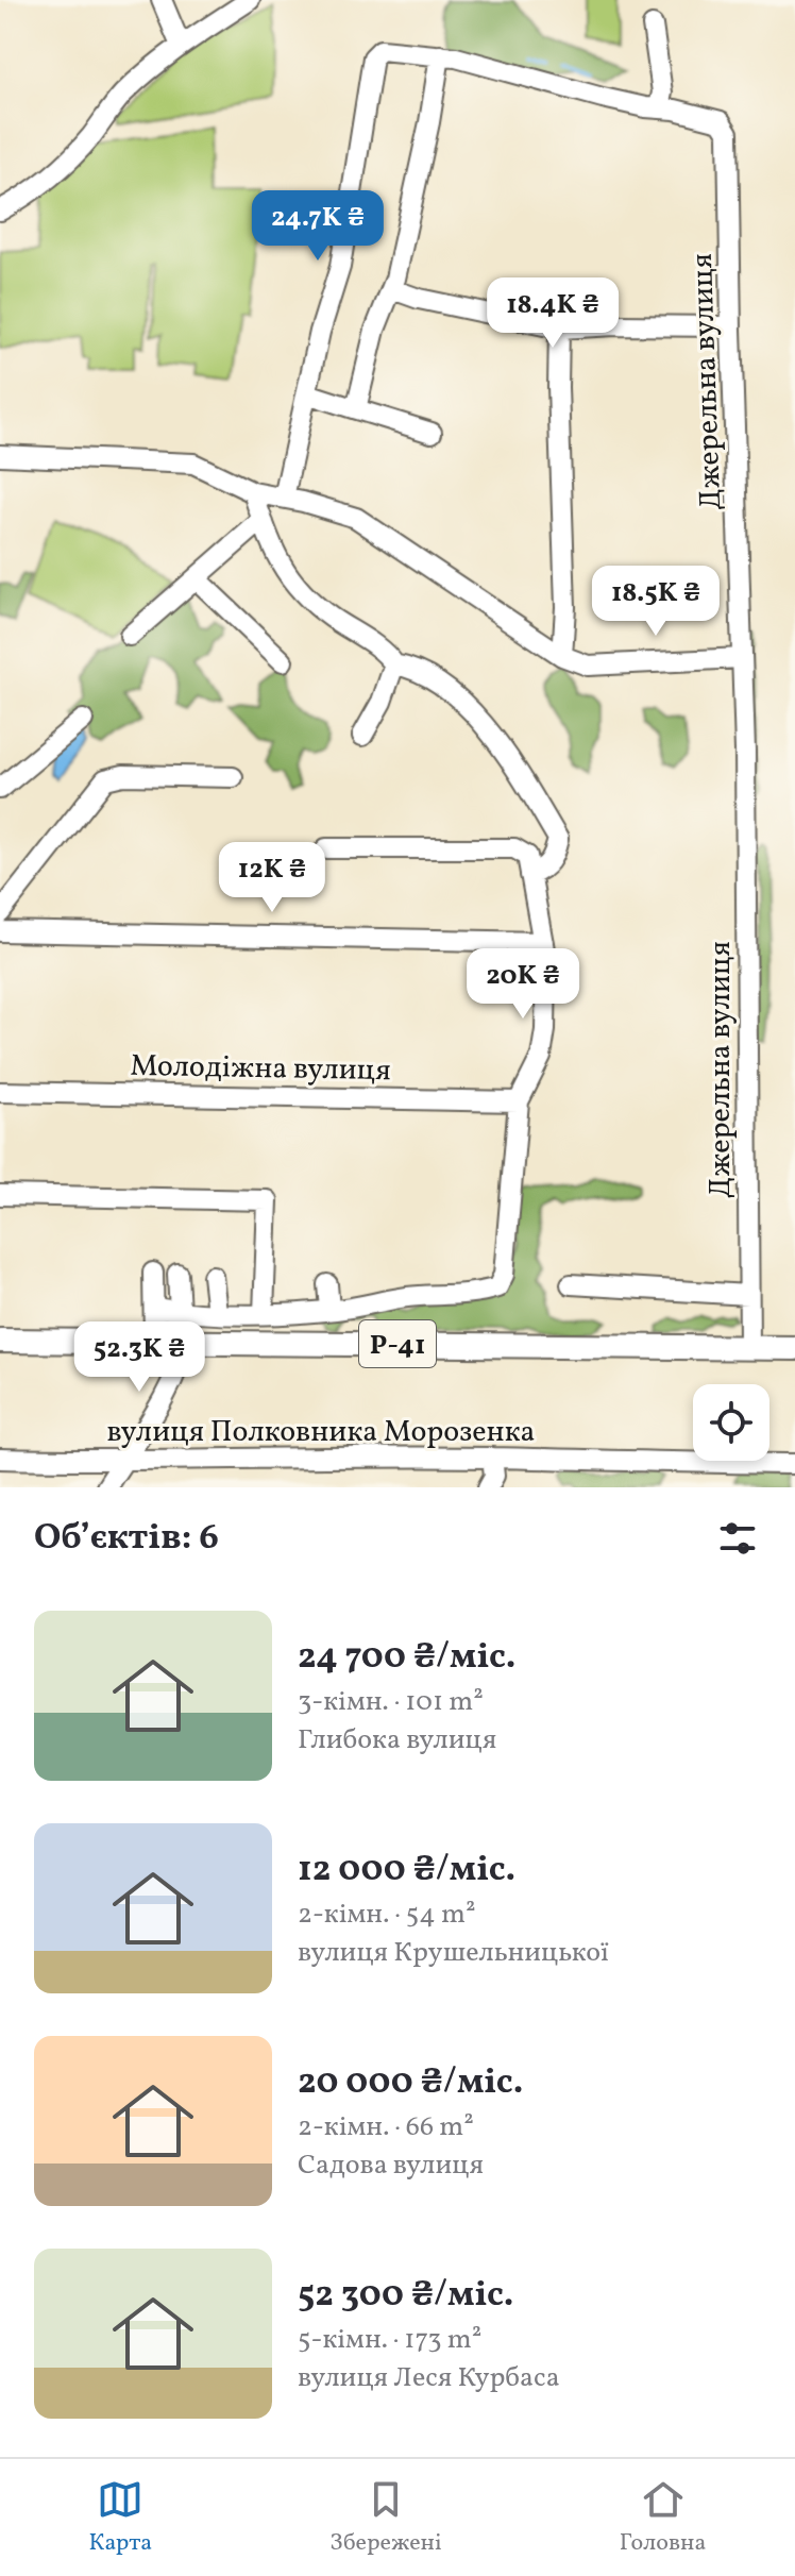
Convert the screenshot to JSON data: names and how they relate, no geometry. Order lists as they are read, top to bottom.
{
  "streets": {
    "main road": ["Р-41"],
    "street": ["Джерельна вулиця", "Молодіжна вулиця", "вулиця Полковника Морозенка"]
  },
  "crossings": [
    ["Джерельна вулиця", "Р-41"]
  ],
  "page": {
    "price": [
      "24.7K ₴",
      "18.4K ₴",
      "18.5K ₴",
      "12K ₴",
      "20K ₴",
      "52.3K ₴"
    ],
    "heading": "Об’єктів: 6",
    "list": [
      {
        "name": "24 700 ₴/міс.",
        "note": "3-кімн. · 101 m² · Глибока вулиця"
      },
      {
        "name": "12 000 ₴/міс.",
        "note": "2-кімн. · 54 m² · вулиця Крушельницької"
      },
      {
        "name": "20 000 ₴/міс.",
        "note": "2-кімн. · 66 m² · Садова вулиця"
      },
      {
        "name": "52 300 ₴/міс.",
        "note": "5-кімн. · 173 m² · вулиця Леся Курбаса"
      }
    ],
    "tabs": ["Карта", "Збережені", "Головна"]
  }
}
